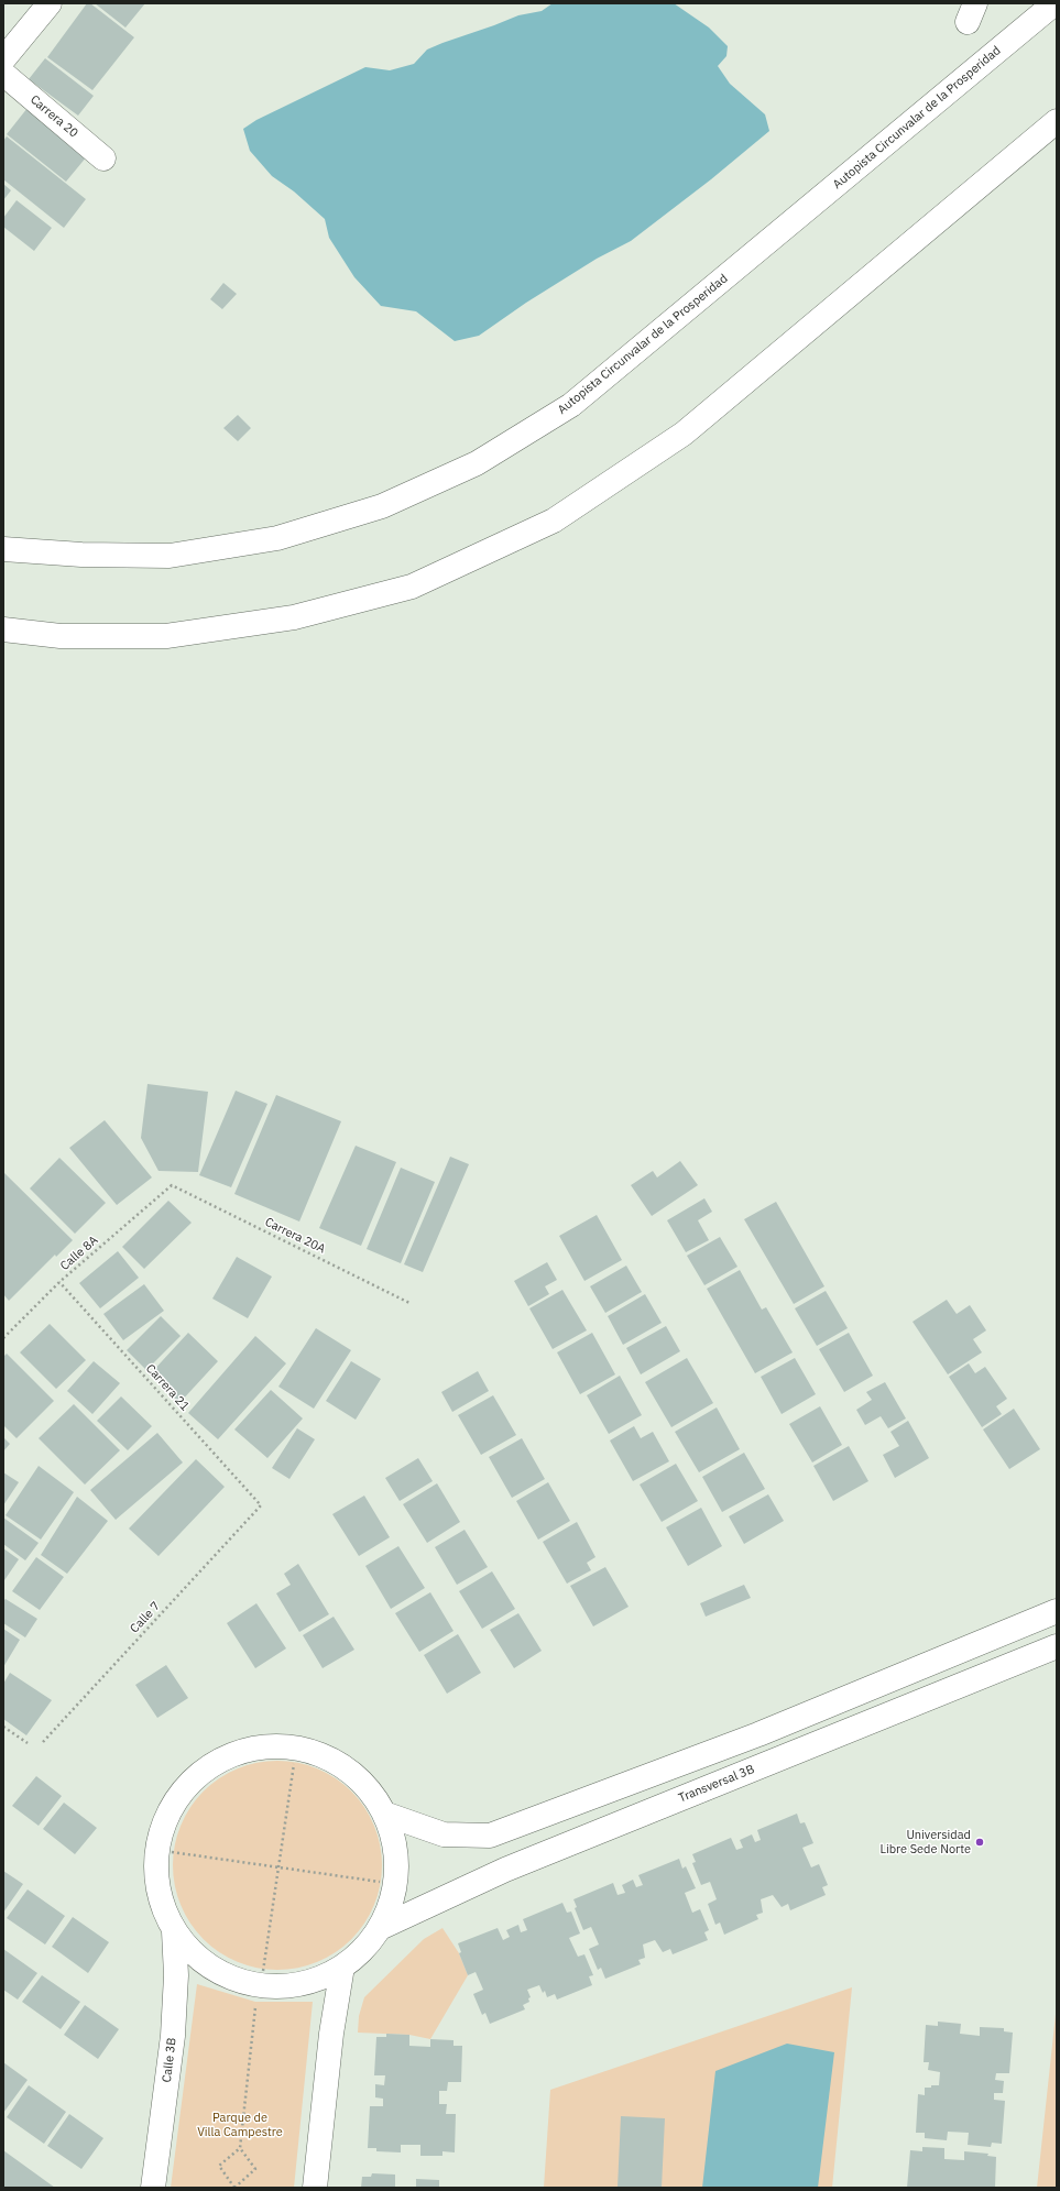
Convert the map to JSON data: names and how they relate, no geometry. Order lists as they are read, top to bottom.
{
  "streets": {
    "main road": [
      "Carrera 20",
      "Autopista Circunvalar de la Prosperidad",
      "Transversal 3B",
      "Calle 3B"
    ],
    "path": [
      "Carrera 20A",
      "Calle 8A",
      "Carrera 21",
      "Calle 7"
    ]
  },
  "crossings": [
    ["Carrera 20A", "Calle 8A"],
    ["Calle 8A", "Carrera 21"],
    ["Carrera 21", "Calle 7"]
  ],
  "parks": ["Parque de Villa Campestre"],
  "places": ["Universidad Libre Sede Norte"]
}
